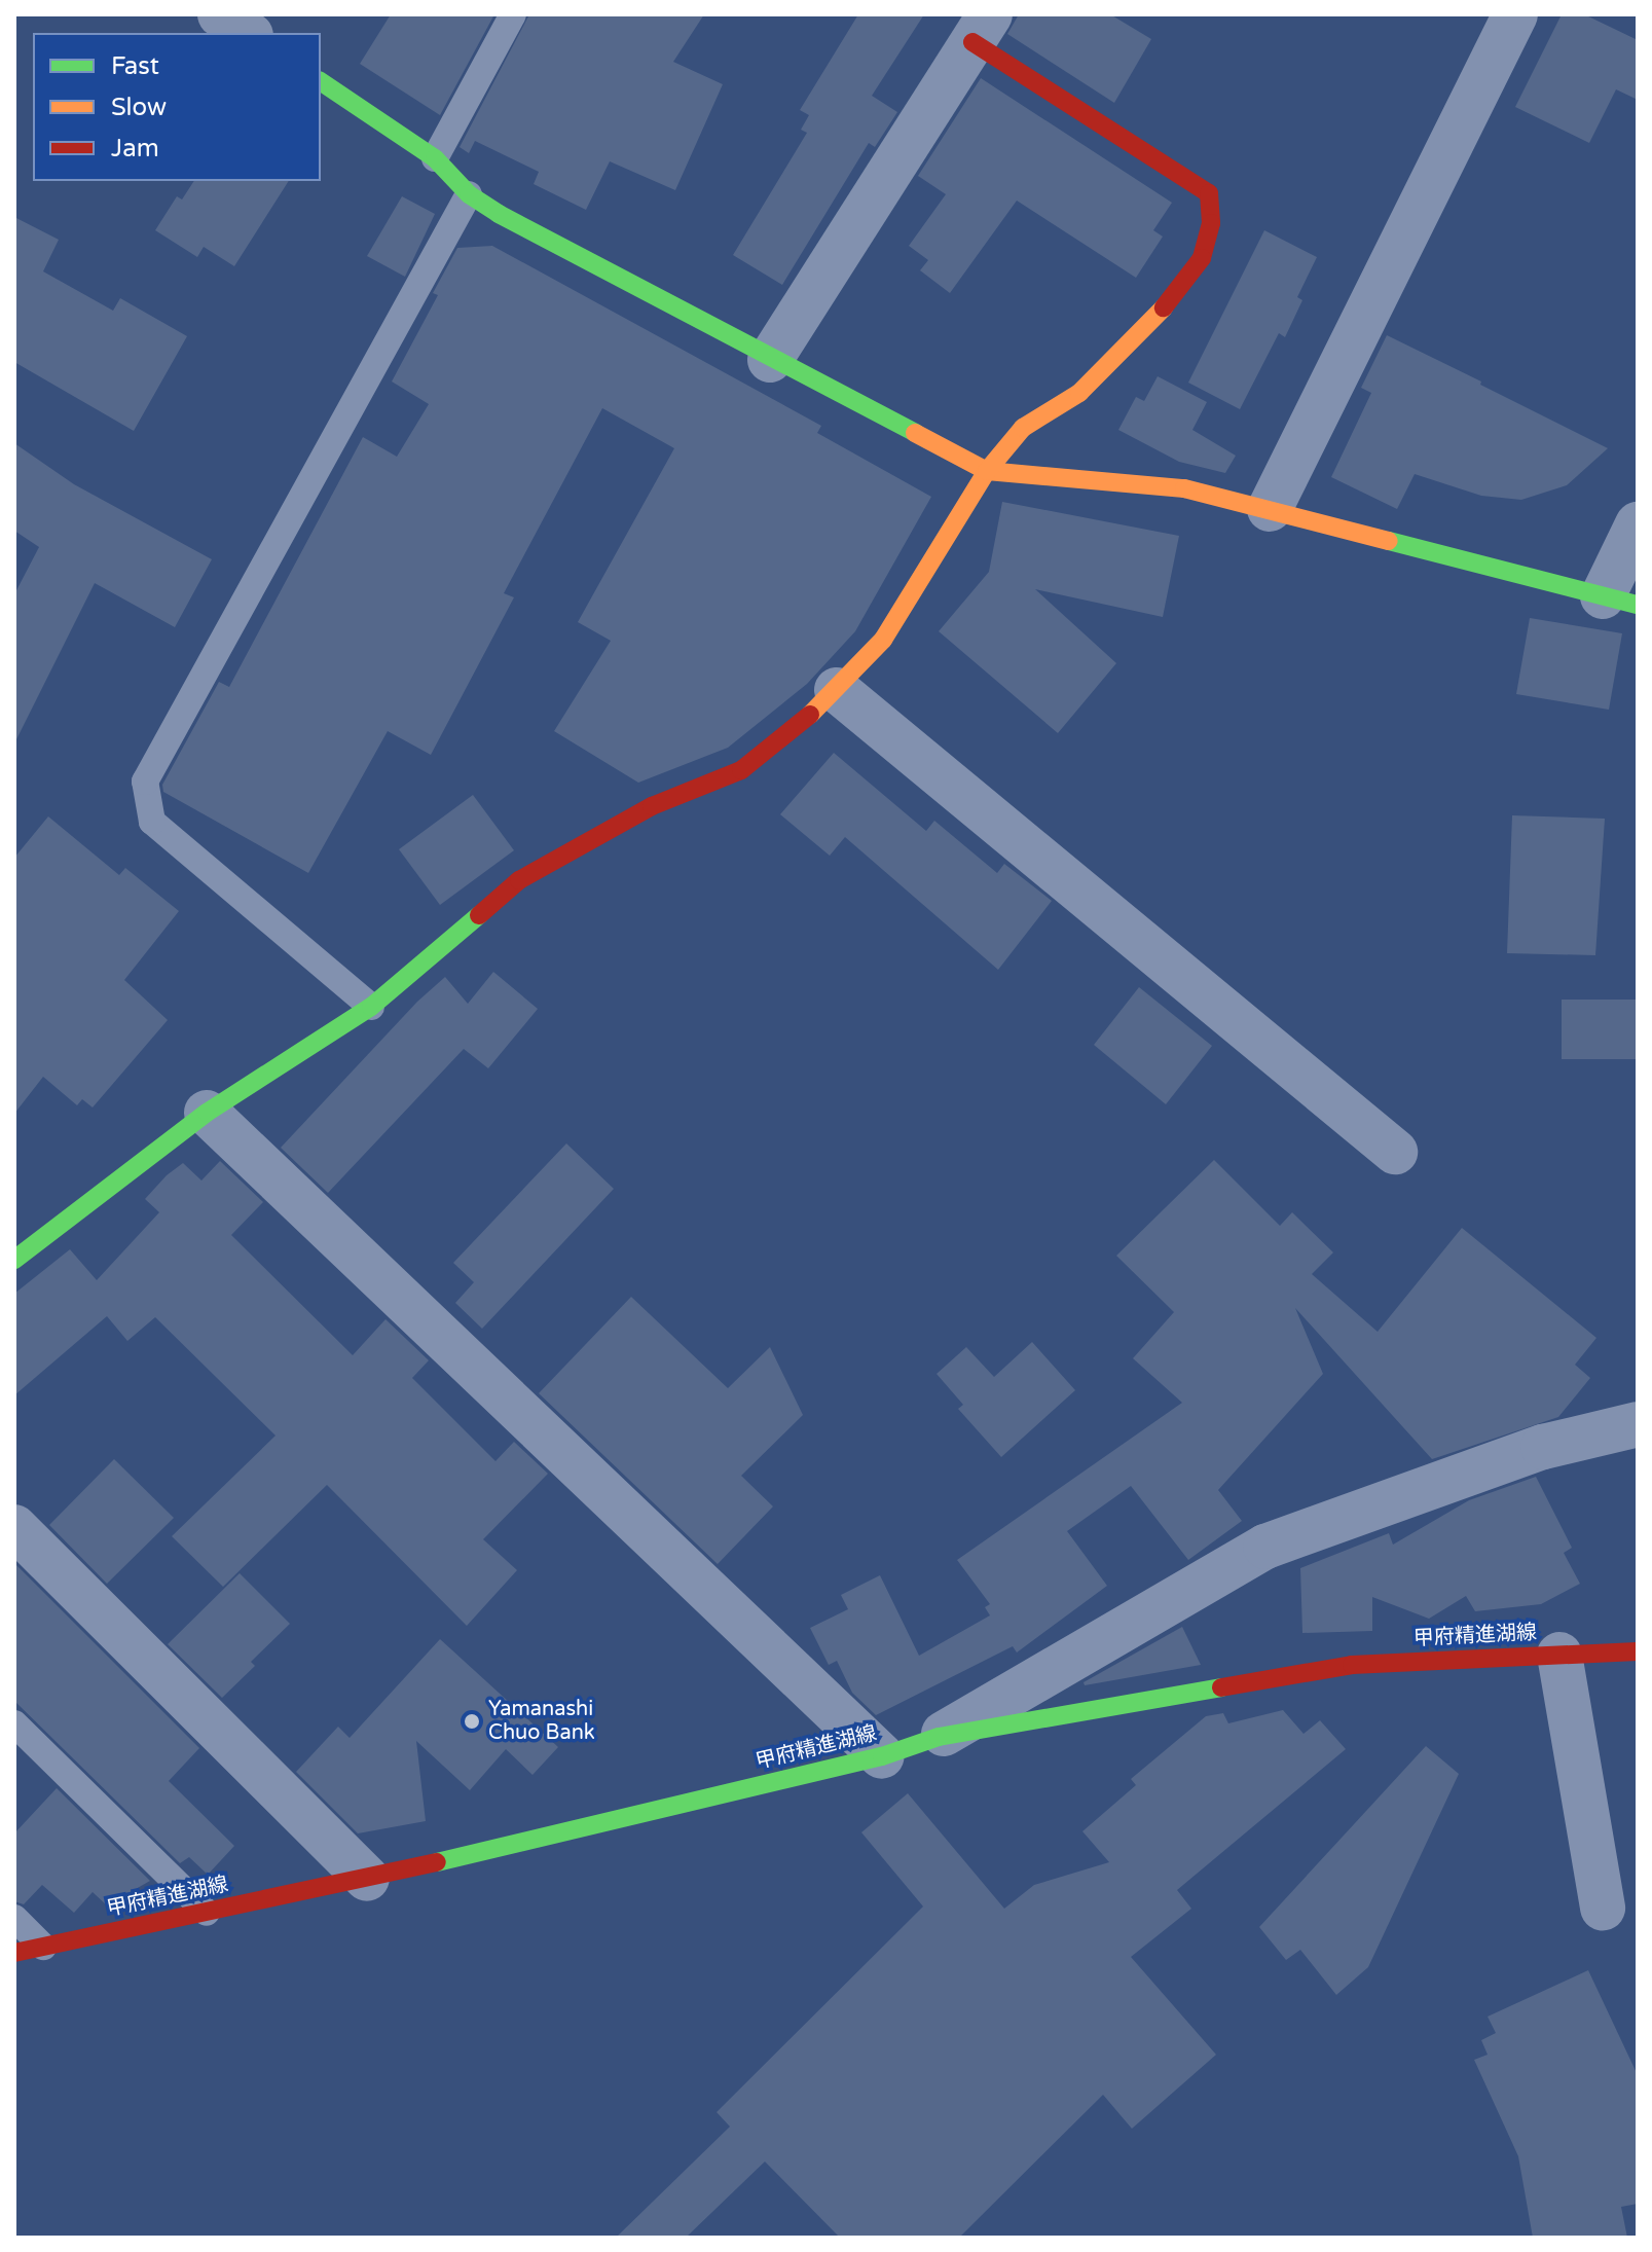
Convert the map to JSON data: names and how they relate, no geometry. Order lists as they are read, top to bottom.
{
  "streets": {
    "street": ["甲府精進湖線"]
  },
  "places": ["Yamanashi Chuo Bank"],
  "legend": ["Fast", "Slow", "Jam"]
}
